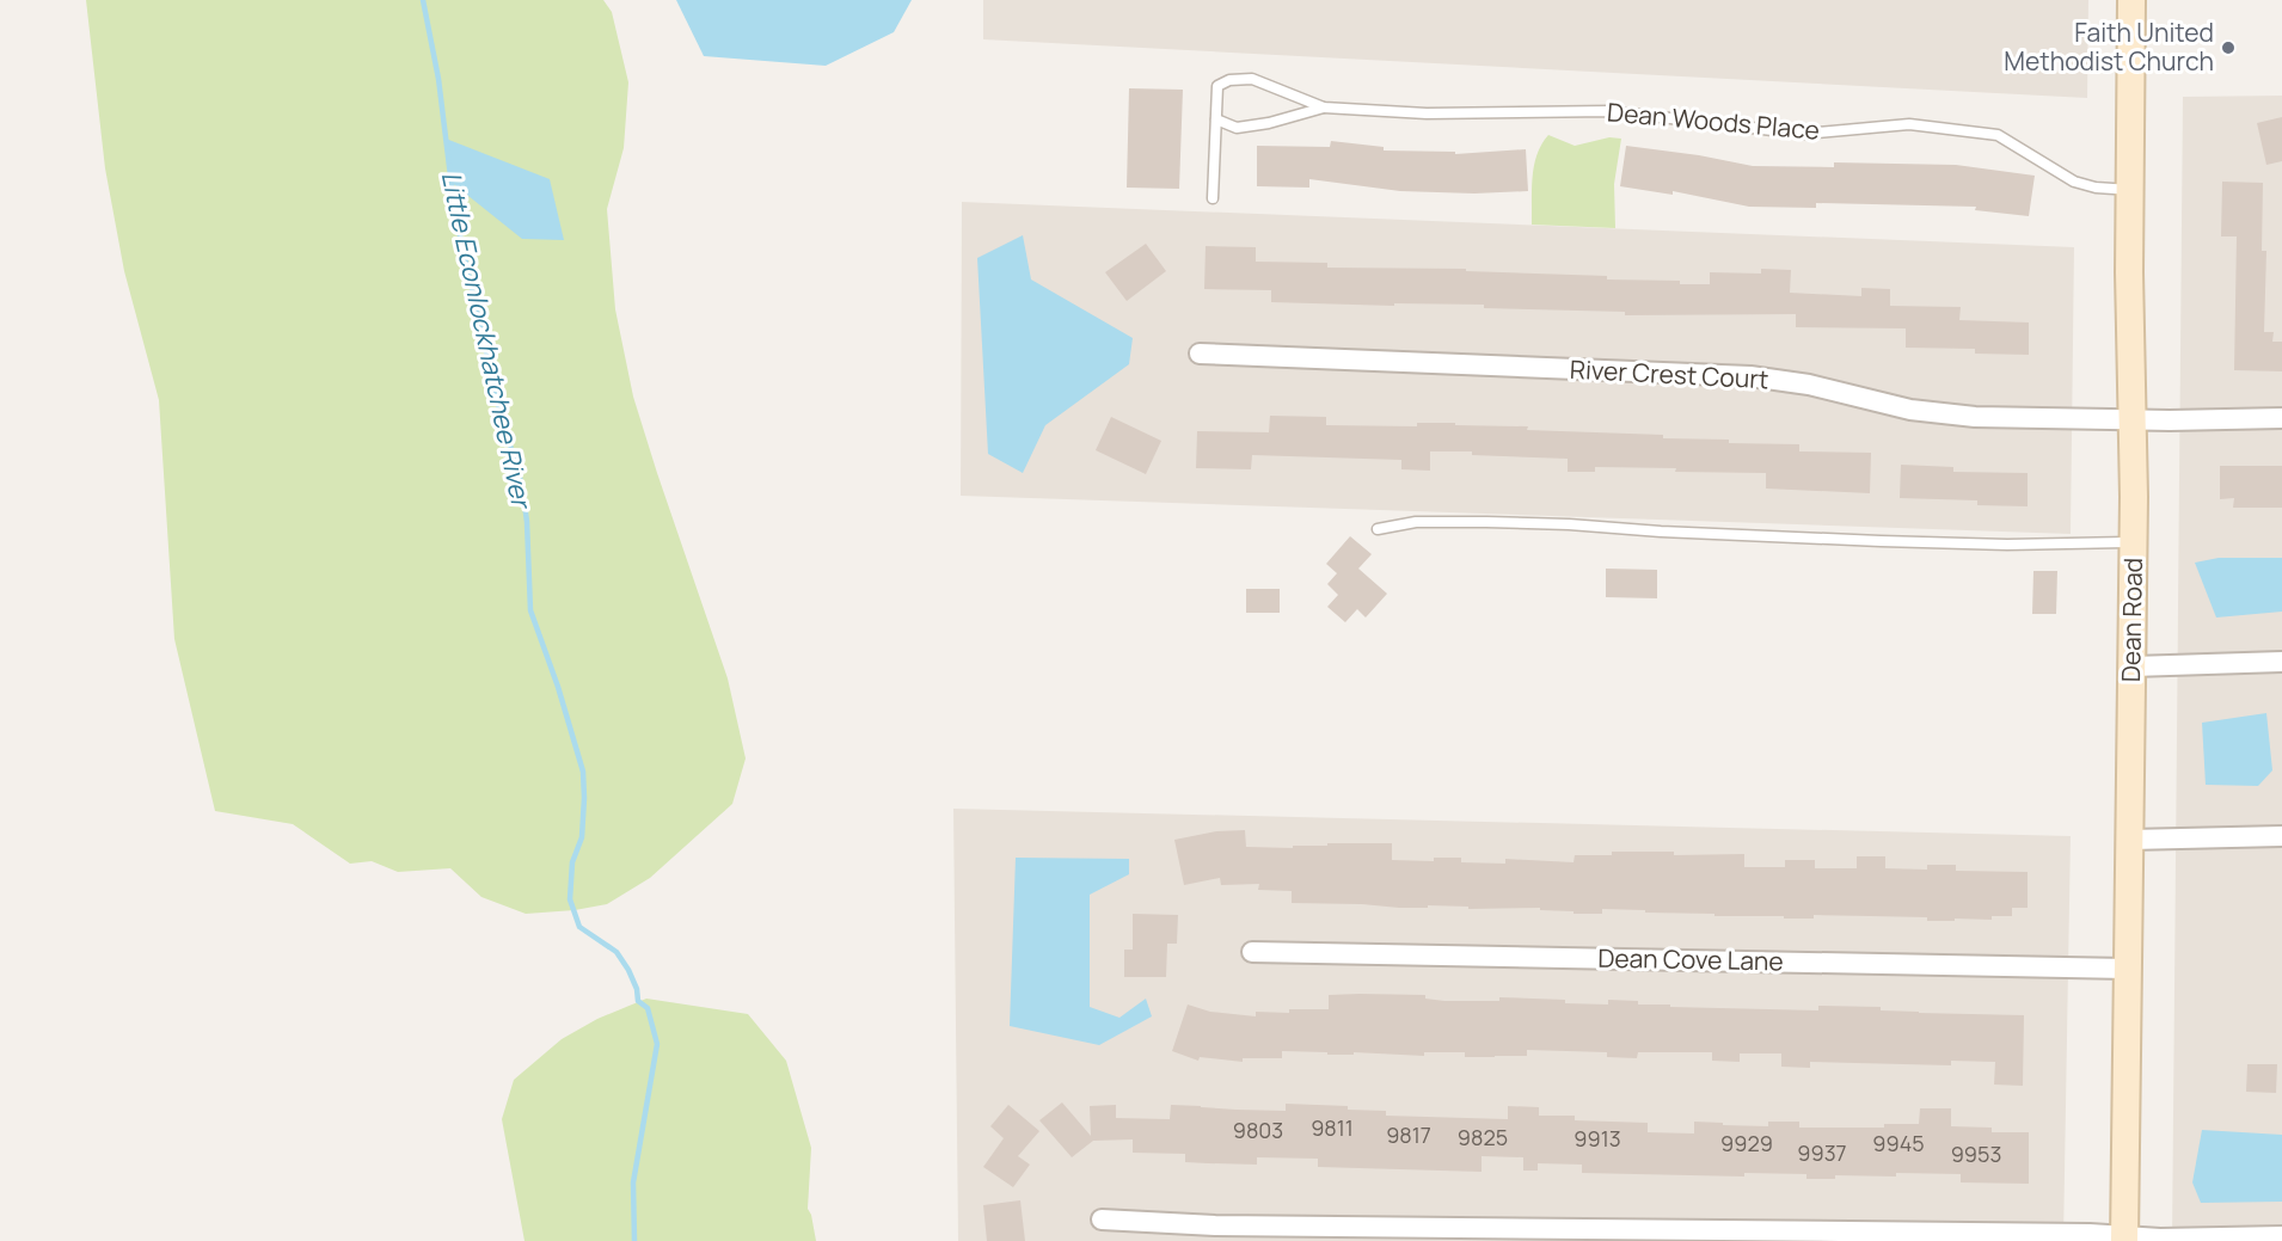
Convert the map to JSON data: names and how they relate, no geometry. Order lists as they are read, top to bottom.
{
  "streets": {
    "main road": ["Dean Road"],
    "street": ["River Crest Court", "Dean Cove Lane"],
    "lane": ["Dean Woods Place"]
  },
  "crossings": [
    ["Dean Woods Place", "Dean Road"],
    ["River Crest Court", "Dean Road"],
    ["Dean Road", "Dean Cove Lane"]
  ],
  "water": ["Little Econlockhatchee River"],
  "places": ["Faith United Methodist Church"],
  "house_numbers": [
    "9811",
    "9803",
    "9817",
    "9825",
    "9913",
    "9929",
    "9945",
    "9937",
    "9953"
  ]
}
